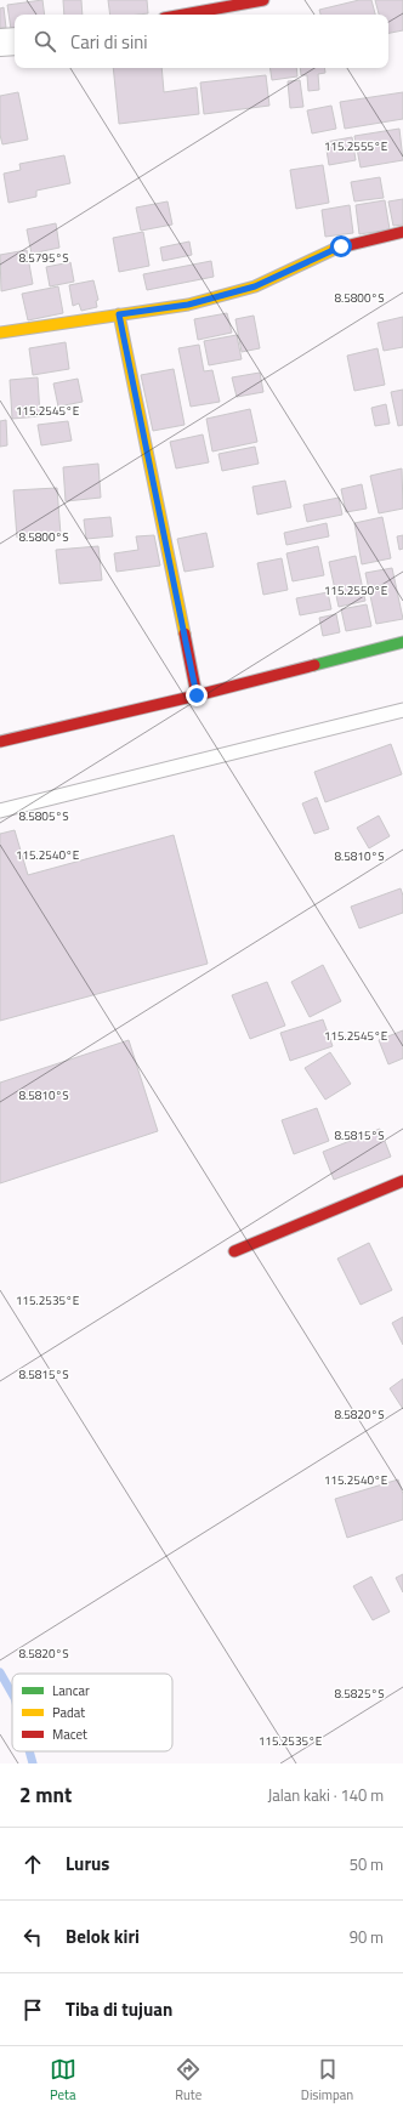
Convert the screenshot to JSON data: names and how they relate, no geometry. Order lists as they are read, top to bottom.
{
  "legend": ["Lancar", "Padat", "Macet"],
  "page": {
    "search": "Cari di sini",
    "heading": ["2 mnt", "Jalan kaki · 140 m"],
    "list": [
      ["Lurus", "50 m"],
      ["Belok kiri", "90 m"],
      "Tiba di tujuan"
    ],
    "nav": ["Peta", "Rute", "Disimpan"]
  },
  "coordinates": [
    "115.2555°E",
    "8.5795°S",
    "8.5800°S",
    "115.2545°E",
    "115.2550°E",
    "8.5805°S",
    "115.2540°E",
    "8.5810°S",
    "8.5815°S",
    "115.2535°E",
    "8.5820°S",
    "8.5825°S"
  ]
}
